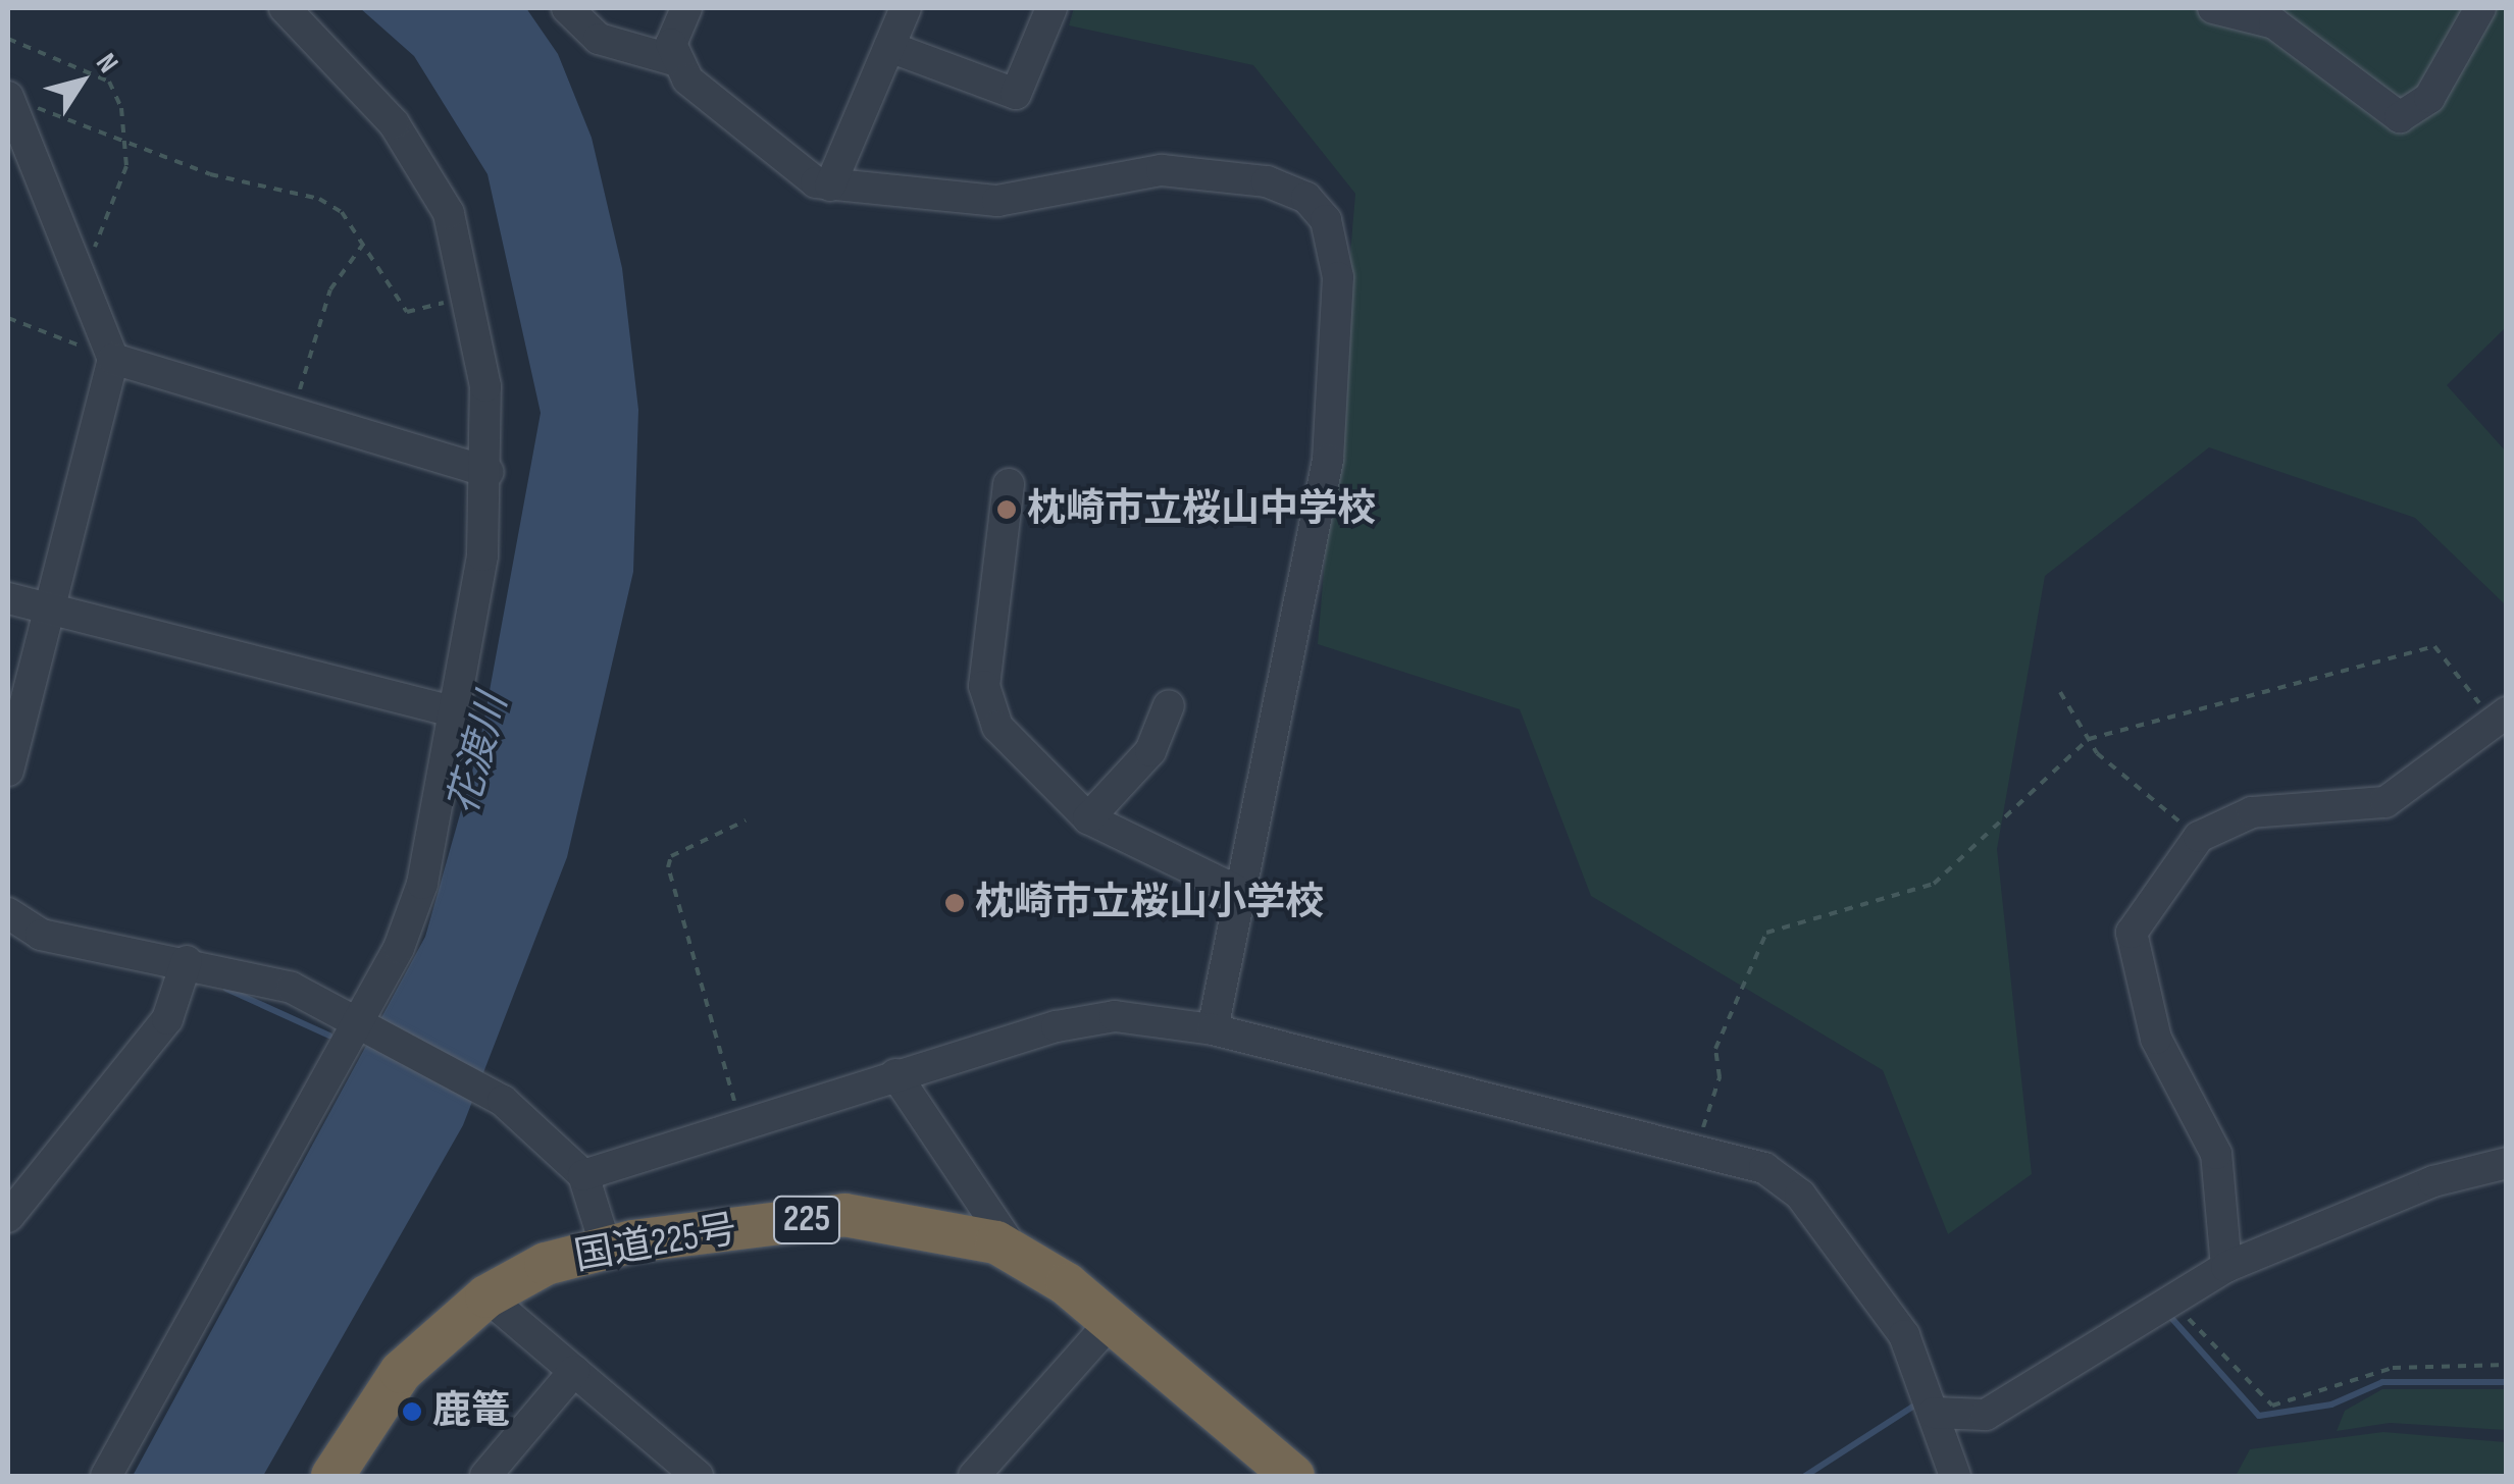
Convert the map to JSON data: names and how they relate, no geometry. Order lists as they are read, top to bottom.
{
  "streets": {
    "highway": ["225", "国道225号"]
  },
  "water": ["花渡川"],
  "places": ["枕崎市立桜山中学校", "枕崎市立桜山小学校", "鹿篭"],
  "north": "top right"
}
